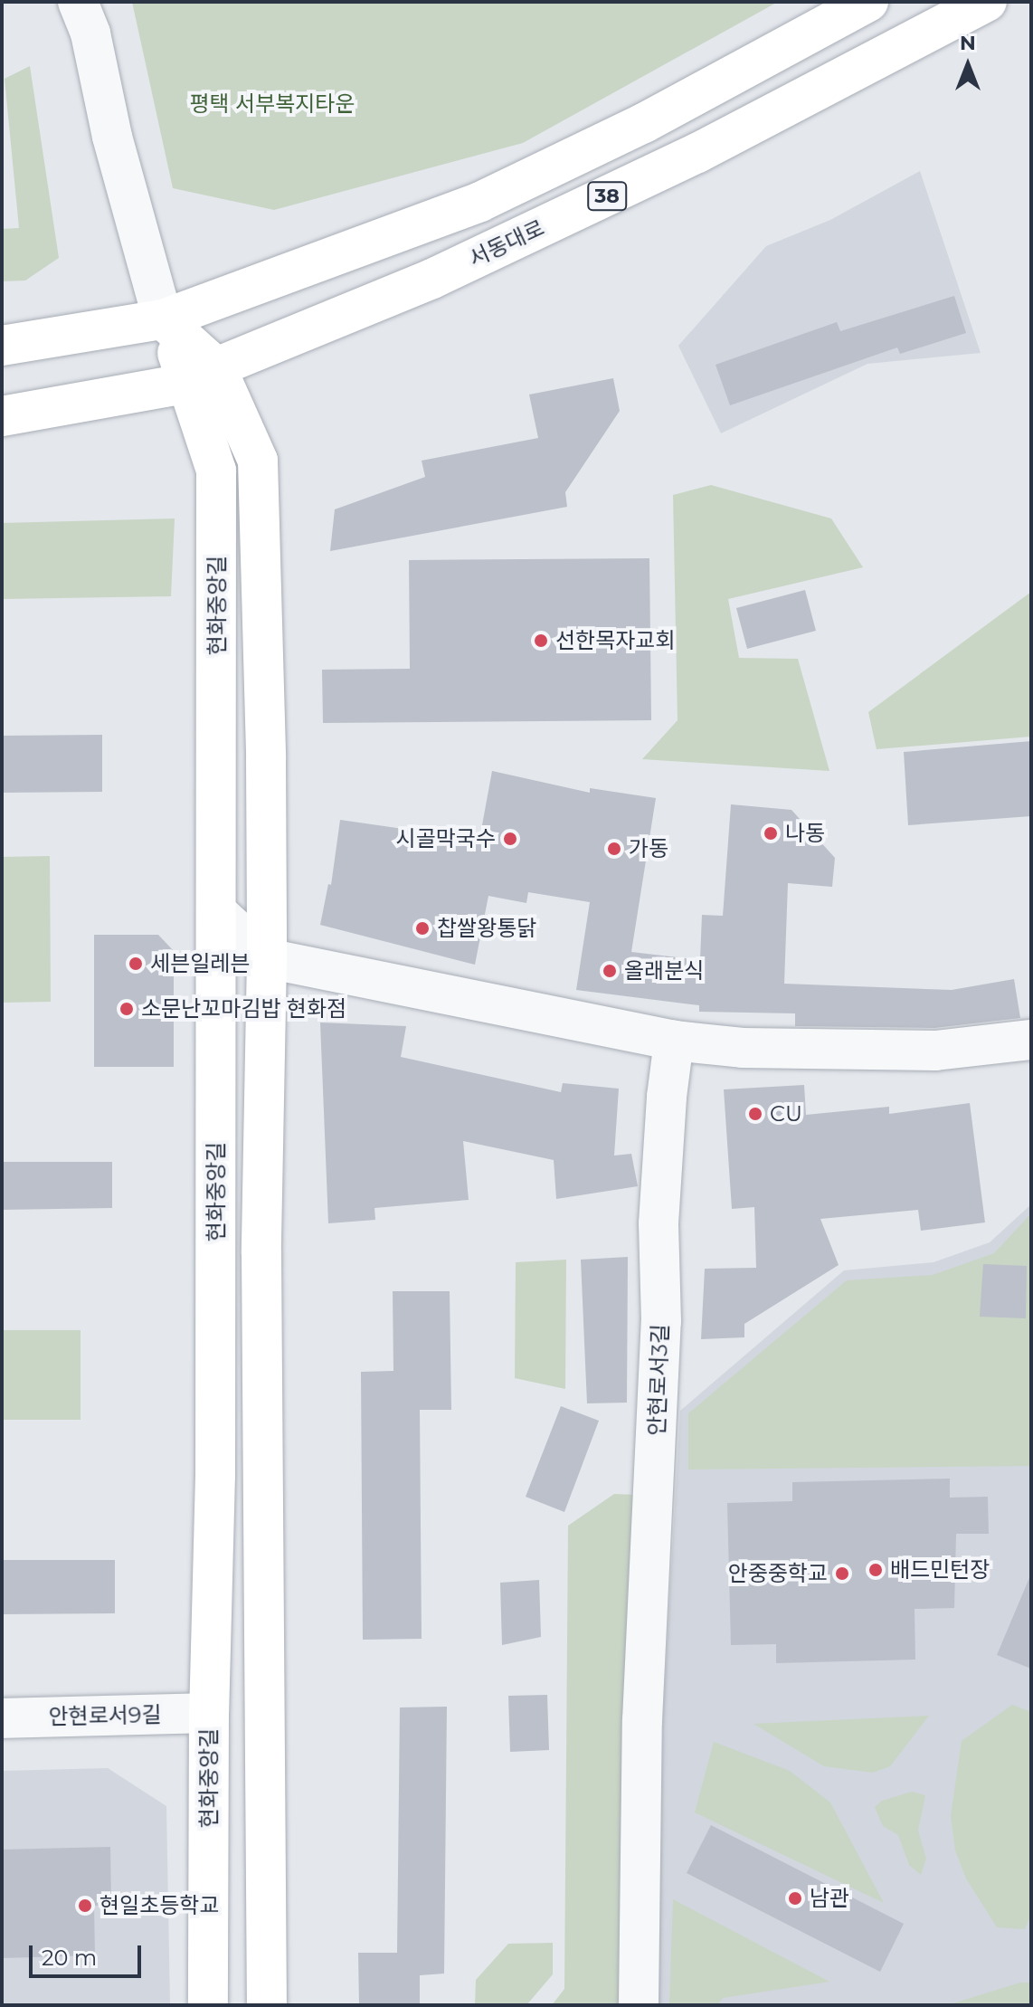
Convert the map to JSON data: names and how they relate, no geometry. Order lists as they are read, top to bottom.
{
  "streets": {
    "street": [
      "38",
      "서동대로",
      "현화중앙길",
      "안현로서3길",
      "안현로서9길"
    ]
  },
  "crossings": [
    ["서동대로", "현화중앙길"],
    ["현화중앙길", "안현로서9길"]
  ],
  "parks": ["평택 서부복지타운"],
  "places": [
    "선한목자교회",
    "나동",
    "시골막국수",
    "가동",
    "찹쌀왕통닭",
    "세븐일레븐",
    "올래분식",
    "소문난꼬마김밥 현화점",
    "CU",
    "배드민턴장",
    "안중중학교",
    "남관",
    "현일초등학교"
  ],
  "scale_bar": "20 m",
  "north": "top"
}
